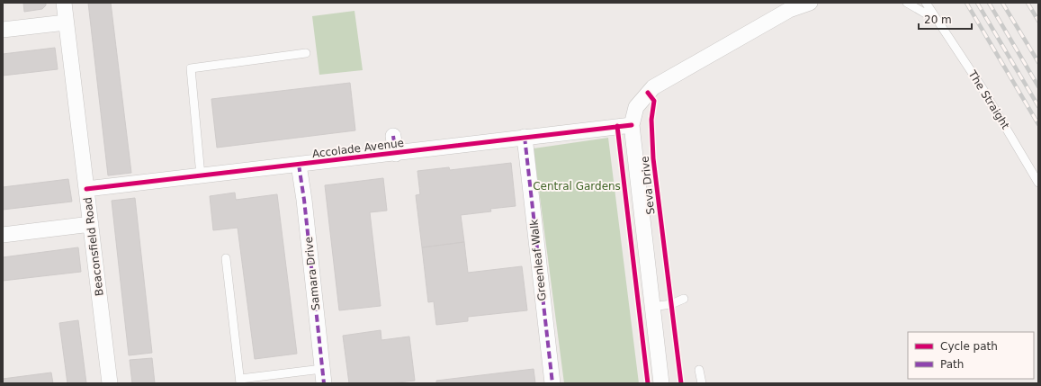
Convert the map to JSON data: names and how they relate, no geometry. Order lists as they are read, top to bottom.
{
  "streets": {
    "street": [
      "Accolade Avenue",
      "Seva Drive",
      "Beaconsfield Road",
      "Greenleaf Walk",
      "Samara Drive"
    ],
    "lane": ["The Straight"]
  },
  "crossings": [
    ["Accolade Avenue", "Seva Drive"],
    ["Accolade Avenue", "Beaconsfield Road"],
    ["Accolade Avenue", "Greenleaf Walk"],
    ["Accolade Avenue", "Samara Drive"]
  ],
  "parks": ["Central Gardens"],
  "legend": ["Cycle path", "Path"],
  "scale_bar": "20 m"
}
